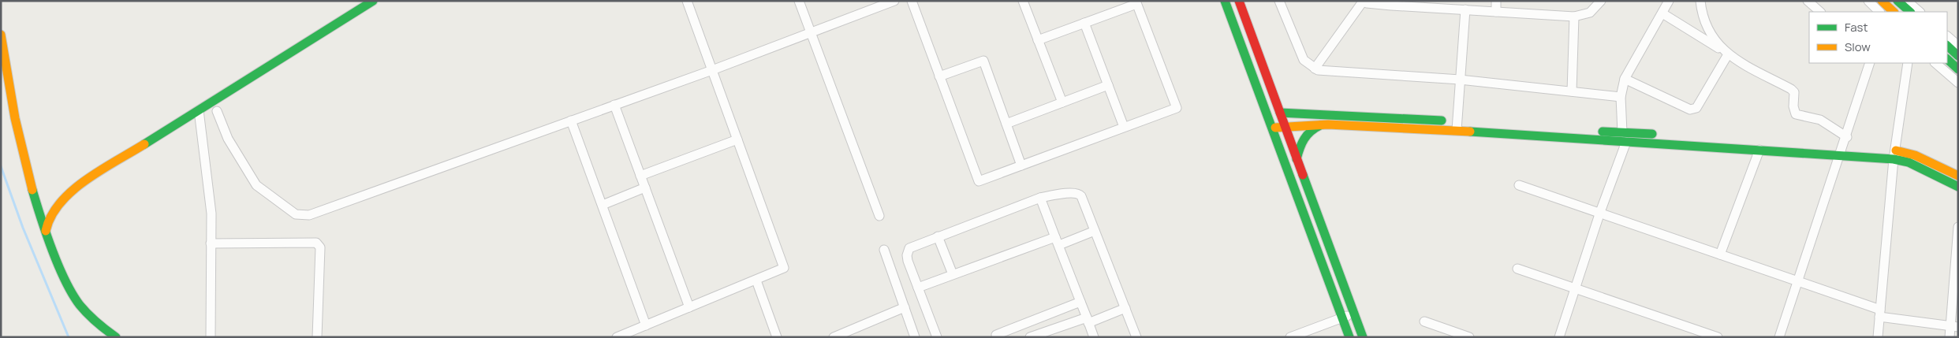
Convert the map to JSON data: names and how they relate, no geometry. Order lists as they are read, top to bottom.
{
  "legend": ["Fast", "Slow"]
}
